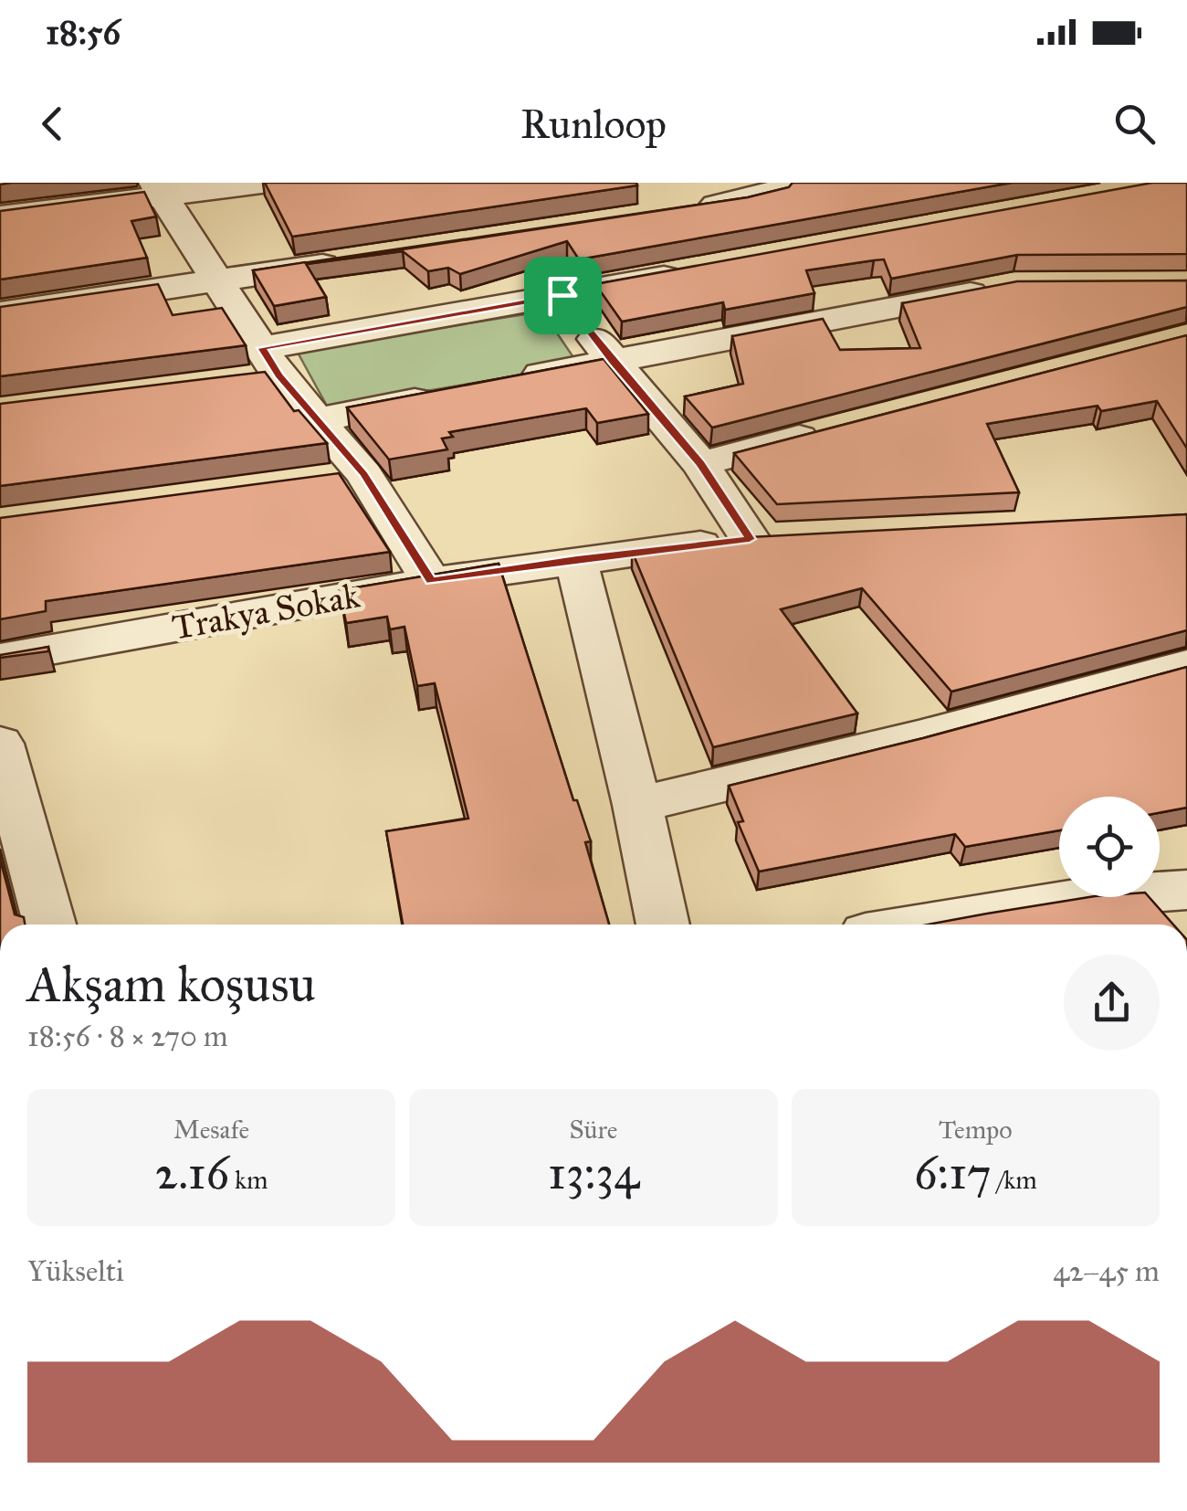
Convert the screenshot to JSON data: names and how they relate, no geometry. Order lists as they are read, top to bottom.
{
  "streets": {
    "street": ["Trakya Sokak"]
  },
  "page": {
    "status": "18:56",
    "header": "Runloop",
    "heading": ["Akşam koşusu", "18:56 · 8 × 270 m"],
    "stats": [
      ["Mesafe", "2.16 km"],
      ["Süre", "13:34"],
      ["Tempo", "6:17 /km"]
    ],
    "chart": ["Yükselti", "42–45 m"]
  }
}
